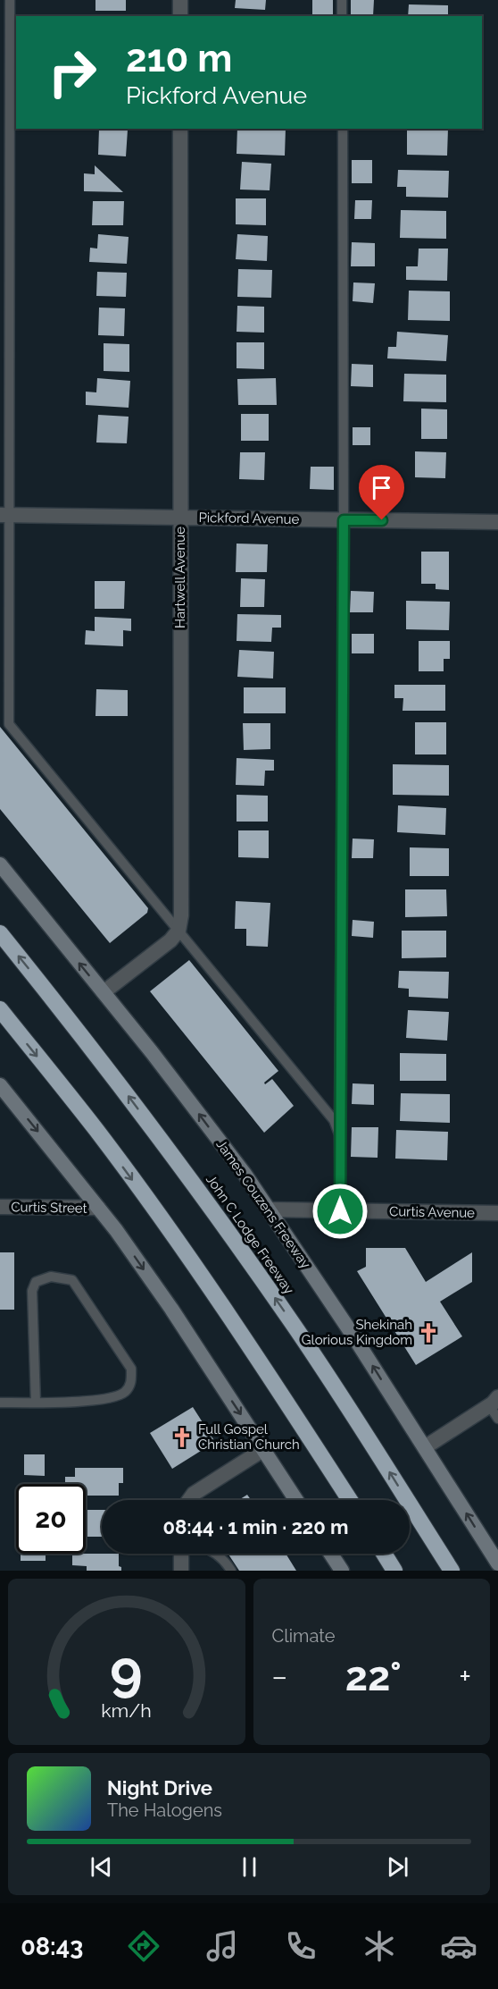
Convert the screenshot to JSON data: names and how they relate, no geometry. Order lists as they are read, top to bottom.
{
  "streets": {
    "highway": ["John C Lodge Freeway"],
    "main road": ["James Couzens Freeway"],
    "street": [
      "Pickford Avenue",
      "Hartwell Avenue",
      "Curtis Street",
      "Curtis Avenue"
    ]
  },
  "crossings": [
    ["Pickford Avenue", "Hartwell Avenue"],
    ["James Couzens Freeway", "Curtis Avenue"]
  ],
  "one_way": ["James Couzens Freeway"],
  "places": {
    "church": ["Shekinah Glorious Kingdom", "Full Gospel Christian Church"]
  },
  "page": {
    "turn": ["210 m", "Pickford Avenue"],
    "limit": "20",
    "trip": "08:44 · 1 min · 220 m",
    "tile": "Climate",
    "heat": ["−", "22°", "+"],
    "song": ["Night Drive", "The Halogens"],
    "tabs": "08:43",
    "gauge": ["9", "km/h"]
  }
}
